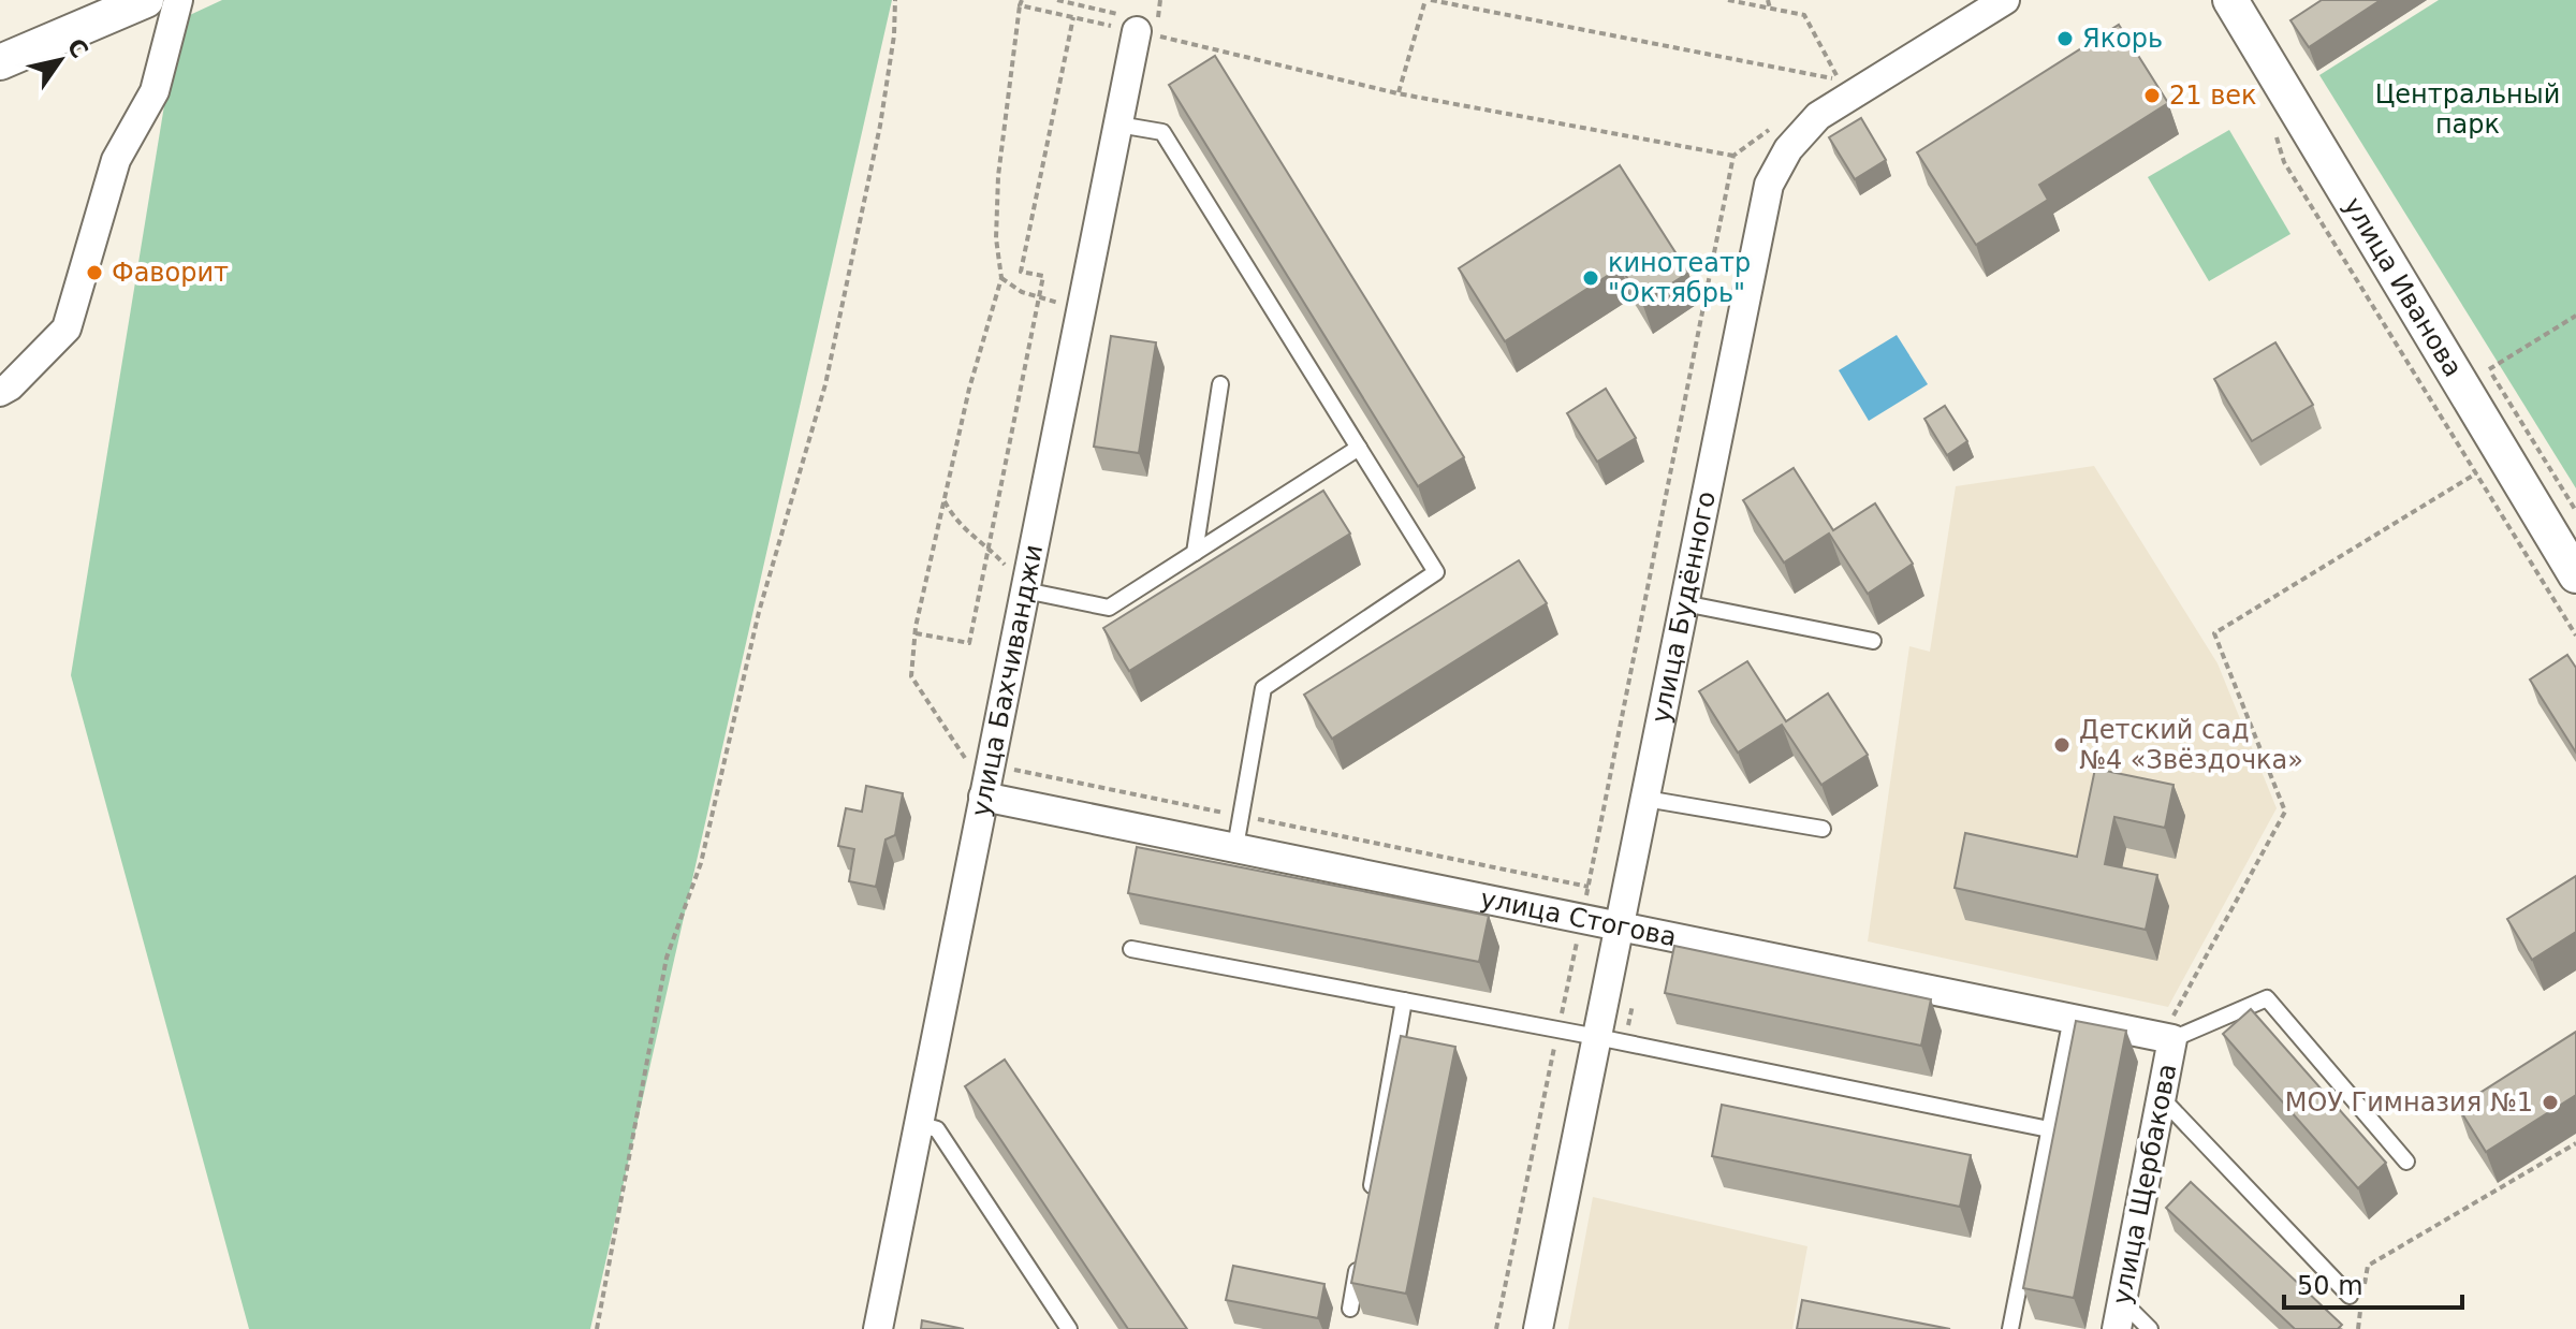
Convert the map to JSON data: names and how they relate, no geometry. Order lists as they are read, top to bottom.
{
  "streets": {
    "street": [
      "улица Иванова",
      "улица Будённого",
      "улица Бахчиванджи",
      "улица Стогова",
      "улица Щербакова"
    ]
  },
  "crossings": [
    ["улица Будённого", "улица Стогова"],
    ["улица Бахчиванджи", "улица Стогова"],
    ["улица Стогова", "улица Щербакова"]
  ],
  "parks": ["Центральный парк"],
  "places": [
    "Якорь",
    "21 век",
    "Фаворит",
    "кинотеатр \"Октябрь\"",
    "Детский сад №4 «Звёздочка»",
    "МОУ Гимназия №1"
  ],
  "scale_bar": "50 m",
  "north": "top right"
}
